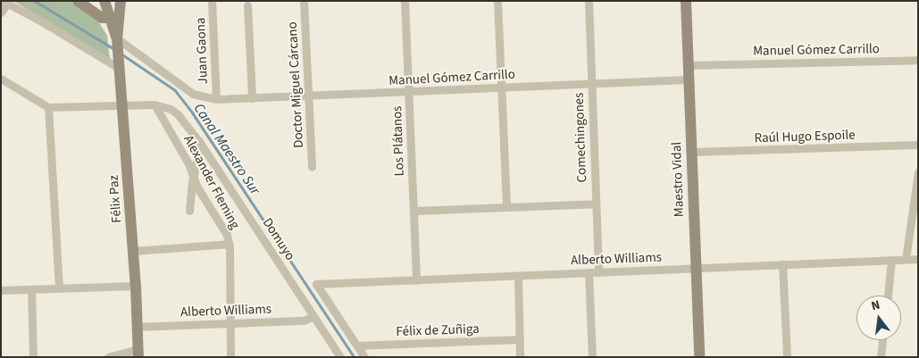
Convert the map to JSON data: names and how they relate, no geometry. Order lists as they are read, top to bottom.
{
  "streets": {
    "main road": ["Maestro Vidal", "Félix Paz"],
    "street": [
      "Manuel Gómez Carrillo",
      "Juan Gaona",
      "Doctor Miguel Cárcano",
      "Raúl Hugo Espoile",
      "Comechingones",
      "Los Plátanos",
      "Alexander Fleming",
      "Domuyo",
      "Alberto Williams",
      "Félix de Zuñiga"
    ]
  },
  "crossings": [
    ["Manuel Gómez Carrillo", "Juan Gaona"],
    ["Manuel Gómez Carrillo", "Doctor Miguel Cárcano"],
    ["Manuel Gómez Carrillo", "Comechingones"],
    ["Manuel Gómez Carrillo", "Los Plátanos"],
    ["Manuel Gómez Carrillo", "Maestro Vidal"],
    ["Manuel Gómez Carrillo", "Félix Paz"],
    ["Raúl Hugo Espoile", "Maestro Vidal"],
    ["Comechingones", "Alberto Williams"],
    ["Los Plátanos", "Alberto Williams"],
    ["Maestro Vidal", "Alberto Williams"],
    ["Alexander Fleming", "Domuyo"],
    ["Alexander Fleming", "Alberto Williams"],
    ["Félix Paz", "Alberto Williams"],
    ["Domuyo", "Alberto Williams"],
    ["Alberto Williams", "Félix de Zuñiga"]
  ],
  "water": ["Canal Maestro Sur"],
  "north": "top"
}
